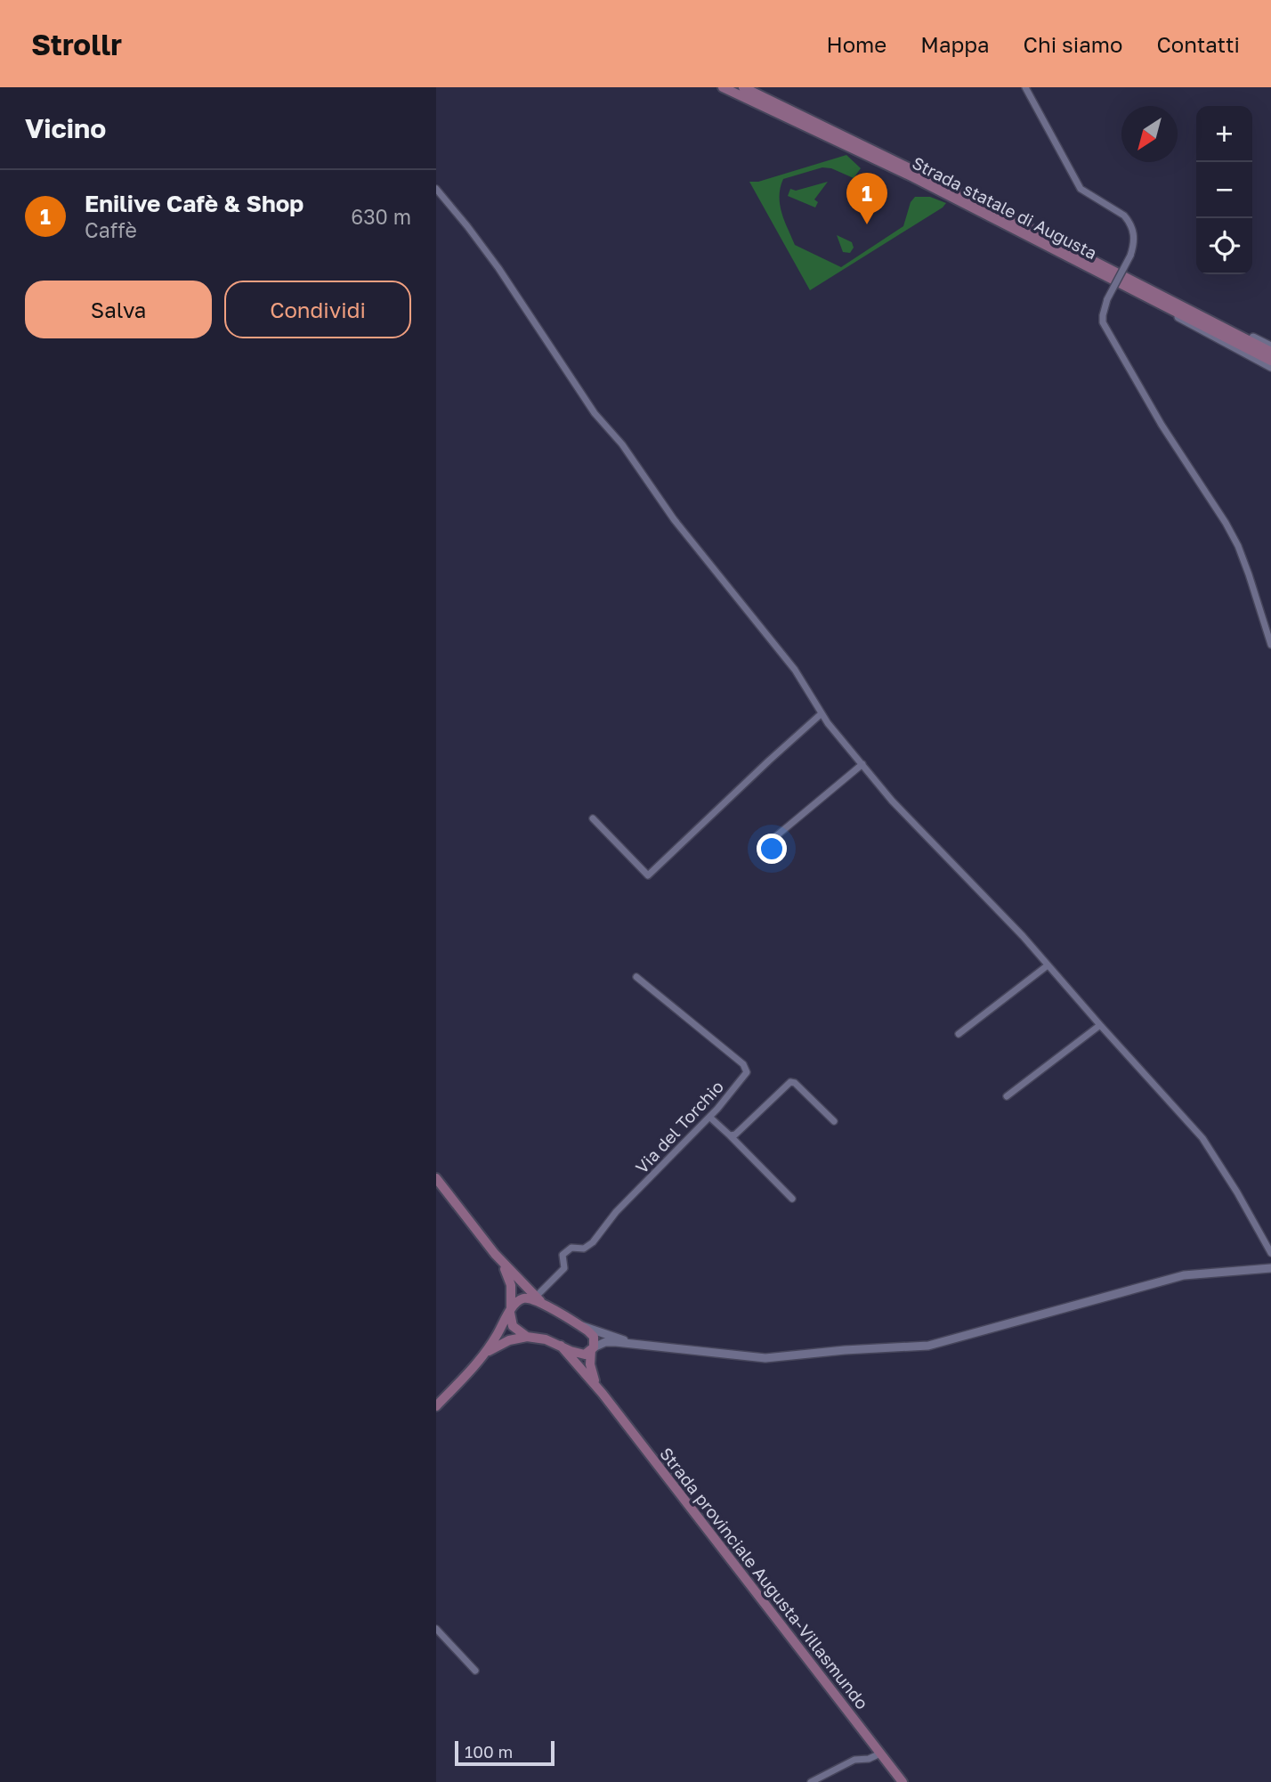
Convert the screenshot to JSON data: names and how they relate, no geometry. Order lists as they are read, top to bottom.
{
  "streets": {
    "main road": ["Strada statale di Augusta", "Strada provinciale Augusta-Villasmundo"],
    "street": ["Via del Torchio"]
  },
  "scale_bar": "100 m",
  "north": "bottom left",
  "page": {
    "header": "Strollr",
    "nav": [
      "Home",
      "Mappa",
      "Chi siamo",
      "Contatti"
    ],
    "heading": "Vicino",
    "map_buttons": ["+", "−"],
    "list": [
      {
        "mark": "1",
        "name": "Enilive Cafè & Shop",
        "note": "Caffè",
        "value": "630 m"
      }
    ],
    "pins": "1",
    "buttons": ["Salva", "Condividi"],
    "scale": "100 m"
  }
}
